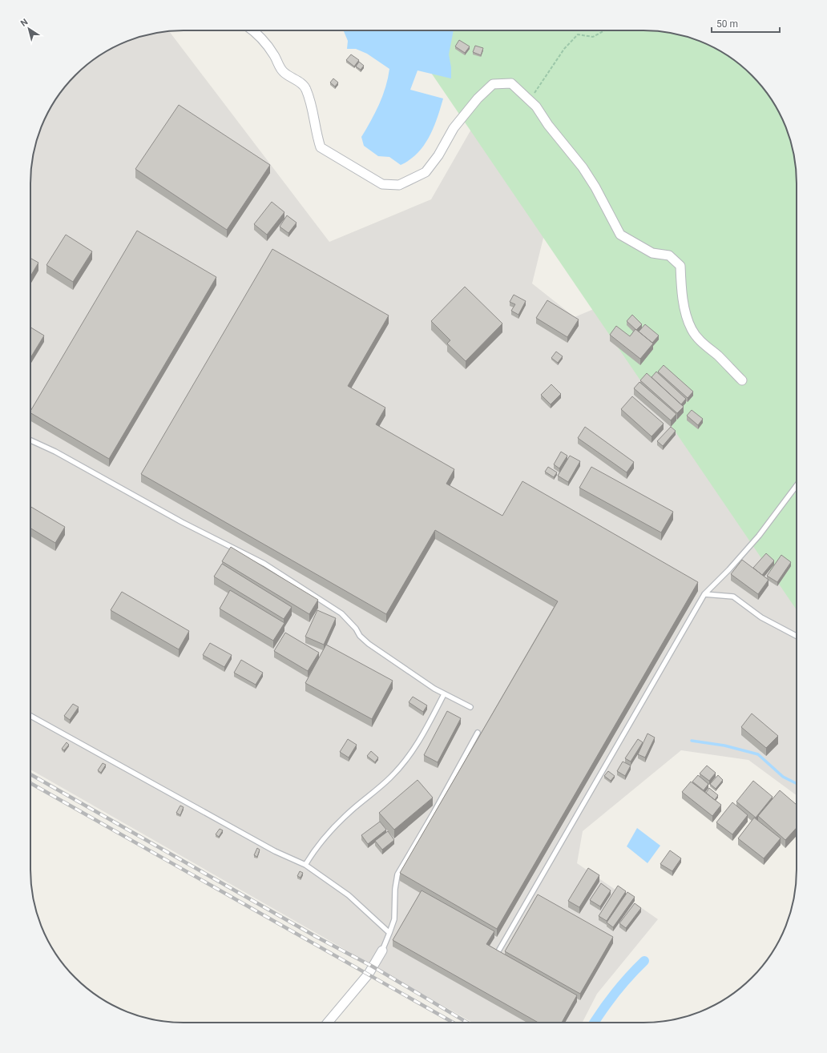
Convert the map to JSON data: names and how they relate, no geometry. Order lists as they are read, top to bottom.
{
  "scale_bar": "50 m",
  "north": "top left"
}
